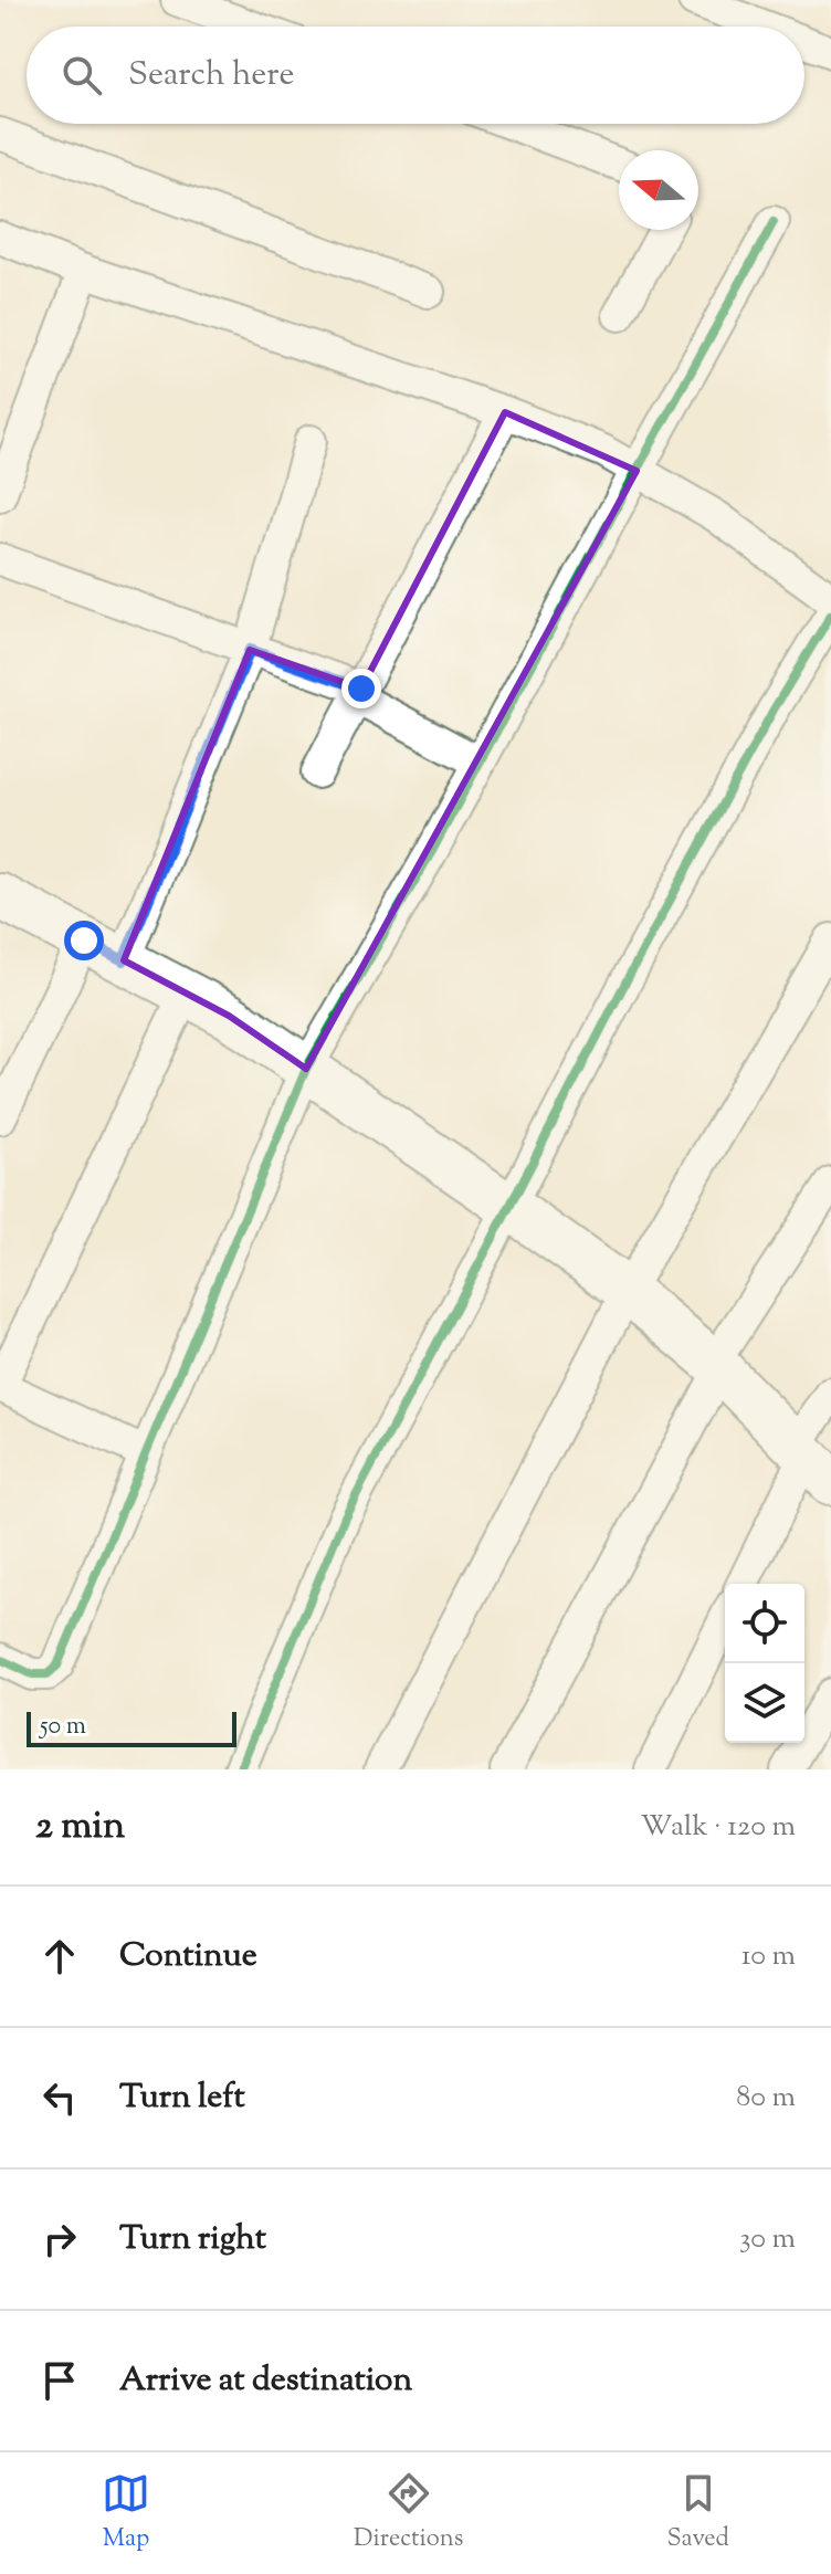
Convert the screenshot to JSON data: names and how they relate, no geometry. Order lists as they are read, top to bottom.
{
  "scale_bar": "50 m",
  "north": "left",
  "page": {
    "search": "Search here",
    "scale": "50 m",
    "heading": ["2 min", "Walk · 120 m"],
    "list": [
      ["Continue", "10 m"],
      ["Turn left", "80 m"],
      ["Turn right", "30 m"],
      "Arrive at destination"
    ],
    "nav": ["Map", "Directions", "Saved"]
  }
}
